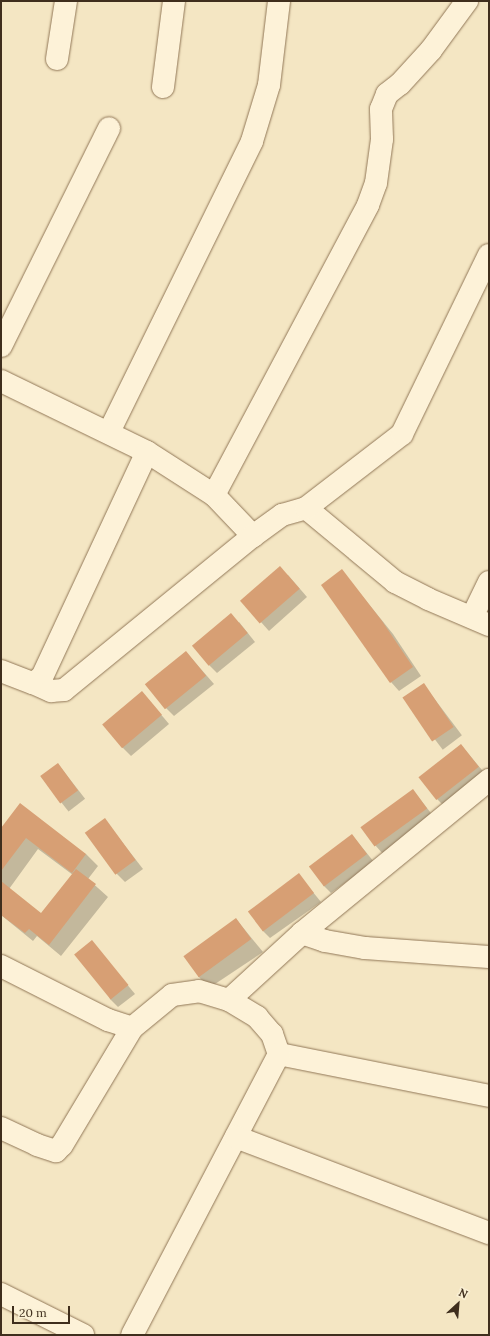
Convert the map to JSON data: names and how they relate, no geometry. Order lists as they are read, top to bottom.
{
  "scale_bar": "20 m",
  "north": "top right"
}
